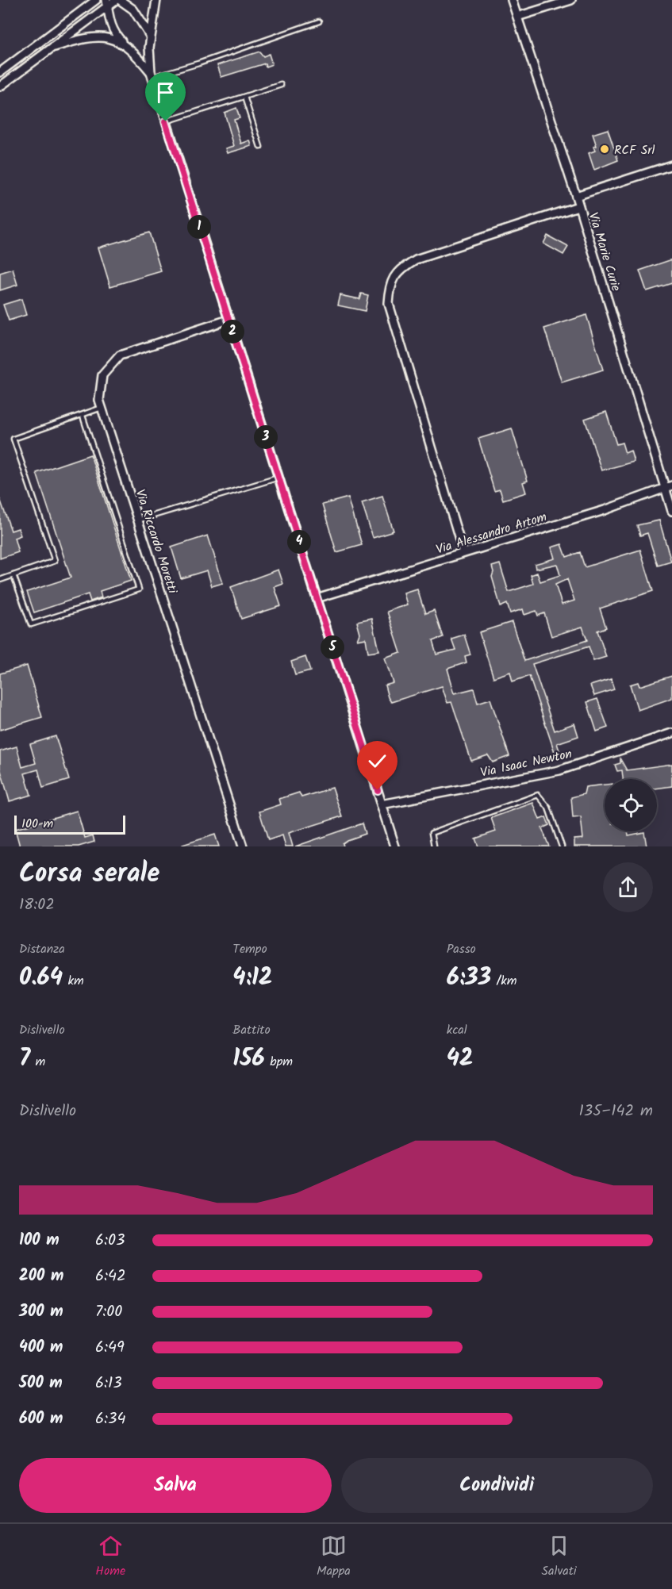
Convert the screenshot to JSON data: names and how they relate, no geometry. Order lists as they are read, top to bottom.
{
  "streets": {
    "street": [
      "Via Marie Curie",
      "Via Alessandro Artom",
      "Via Riccardo Moretti",
      "Via Isaac Newton"
    ]
  },
  "crossings": [
    ["Via Marie Curie", "Via Alessandro Artom"]
  ],
  "places": ["RCF Srl"],
  "scale_bar": "100 m",
  "page": {
    "pins": [
      "1",
      "2",
      "3",
      "4",
      "5"
    ],
    "scale": "100 m",
    "heading": ["Corsa serale", "18:02"],
    "stats": [
      ["Distanza", "0.64 km"],
      ["Tempo", "4:12"],
      ["Passo", "6:33 /km"],
      ["Dislivello", "7 m"],
      ["Battito", "156 bpm"],
      ["kcal", "42"]
    ],
    "chart": ["Dislivello", "135–142 m"],
    "list": [
      {
        "name": "100 m",
        "note": "6:03"
      },
      {
        "name": "200 m",
        "note": "6:42"
      },
      {
        "name": "300 m",
        "note": "7:00"
      },
      {
        "name": "400 m",
        "note": "6:49"
      },
      {
        "name": "500 m",
        "note": "6:13"
      },
      {
        "name": "600 m",
        "note": "6:34"
      }
    ],
    "buttons": ["Salva", "Condividi"],
    "tabs": ["Home", "Mappa", "Salvati"]
  }
}
